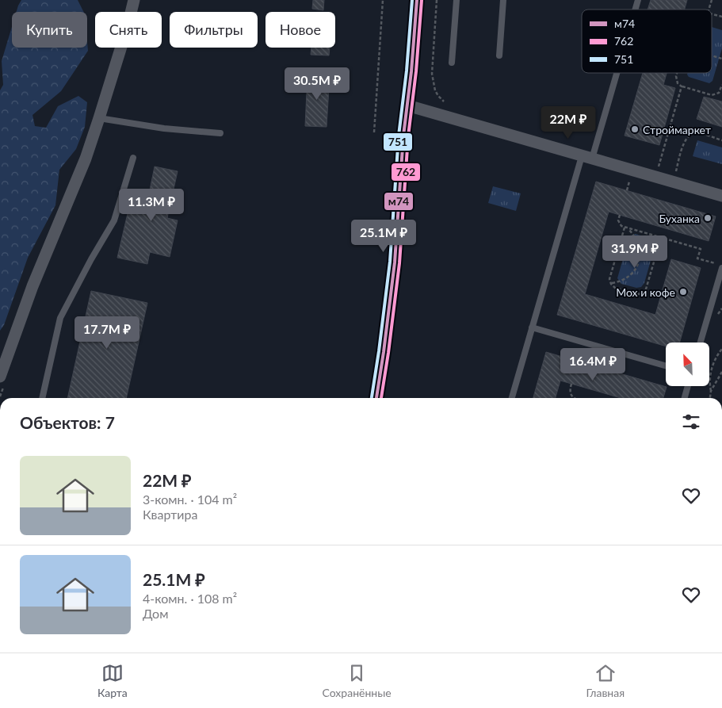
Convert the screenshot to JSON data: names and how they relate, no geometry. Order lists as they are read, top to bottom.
{
  "places": ["Строймаркет", "Буханка", "Мох и кофе"],
  "lines": ["transit line м74", "transit line 762", "transit line 751"],
  "legend": ["м74", "762", "751"],
  "north": "top left",
  "page": {
    "chip": [
      "Купить",
      "Снять",
      "Фильтры",
      "Новое"
    ],
    "price": [
      "30.5M ₽",
      "22M ₽",
      "11.3M ₽",
      "25.1M ₽",
      "31.9M ₽",
      "17.7M ₽",
      "16.4M ₽"
    ],
    "heading": "Объектов: 7",
    "list": [
      {
        "name": "22M ₽",
        "note": "3-комн. · 104 m² · Квартира"
      },
      {
        "name": "25.1M ₽",
        "note": "4-комн. · 108 m² · Дом"
      }
    ],
    "tabs": ["Карта", "Сохранённые", "Главная"]
  }
}
